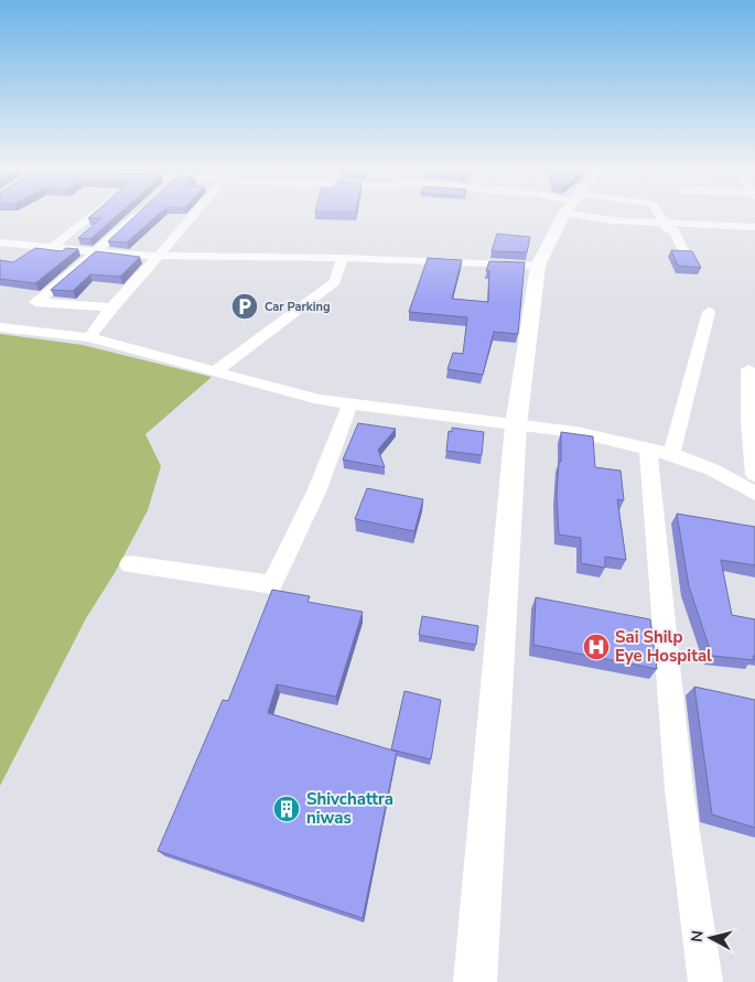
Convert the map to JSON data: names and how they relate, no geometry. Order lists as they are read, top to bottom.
{
  "places": {
    "parking": ["Car Parking"],
    "hospital": ["Sai Shilp Eye Hospital"],
    "building": ["Shivchattra niwas"]
  },
  "north": "left"
}
